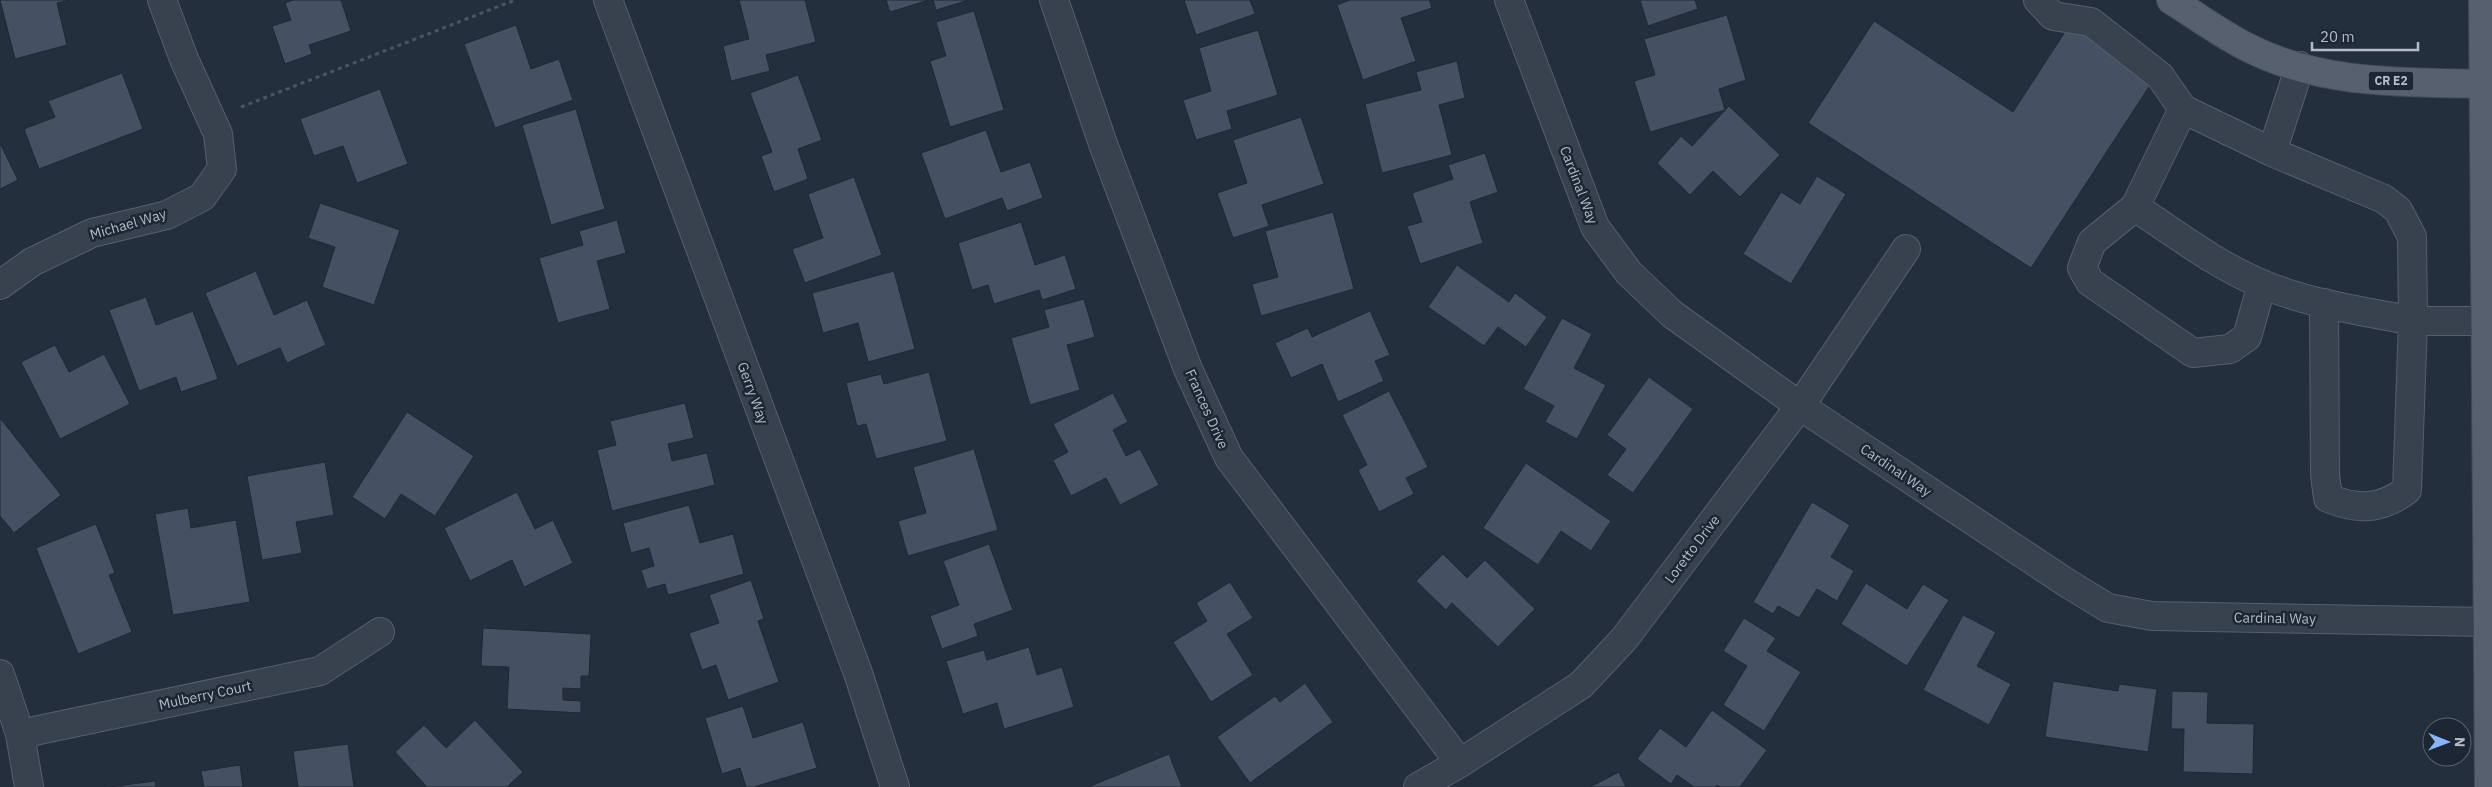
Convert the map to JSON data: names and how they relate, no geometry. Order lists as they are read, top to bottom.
{
  "streets": {
    "main road": ["CR E2"],
    "street": [
      "Cardinal Way",
      "Michael Way",
      "Gerry Way",
      "Frances Drive",
      "Loretto Drive",
      "Mulberry Court"
    ]
  },
  "crossings": [
    ["Cardinal Way", "Loretto Drive"],
    ["Frances Drive", "Loretto Drive"]
  ],
  "scale_bar": "20 m",
  "north": "right"
}
